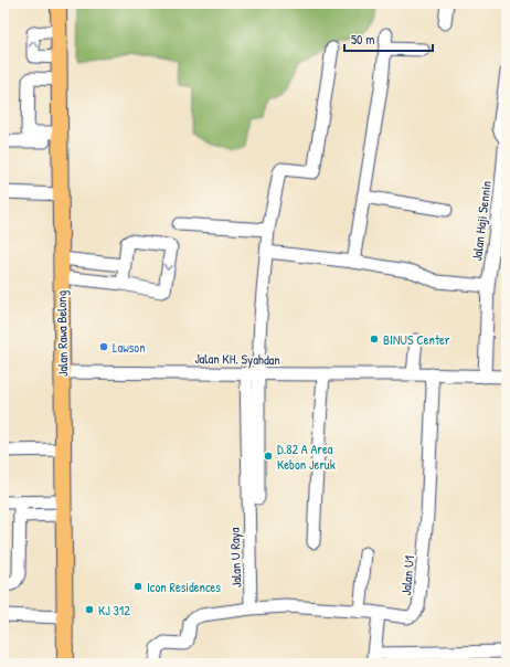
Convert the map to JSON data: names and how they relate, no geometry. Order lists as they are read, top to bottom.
{
  "streets": {
    "main road": ["Jalan Rawa Belong"],
    "street": [
      "Jalan Haji Sennin",
      "Jalan KH. Syahdan",
      "Jalan U Raya",
      "Jalan U1"
    ]
  },
  "crossings": [
    ["Jalan Haji Sennin", "Jalan KH. Syahdan"],
    ["Jalan Rawa Belong", "Jalan KH. Syahdan"],
    ["Jalan KH. Syahdan", "Jalan U Raya"],
    ["Jalan KH. Syahdan", "Jalan U1"],
    ["Jalan U Raya", "Jalan U1"]
  ],
  "places": [
    "BINUS Center",
    "Lawson",
    "D.82 A Area Kebon Jeruk",
    "Icon Residences",
    "KJ 312"
  ],
  "scale_bar": "50 m"
}
